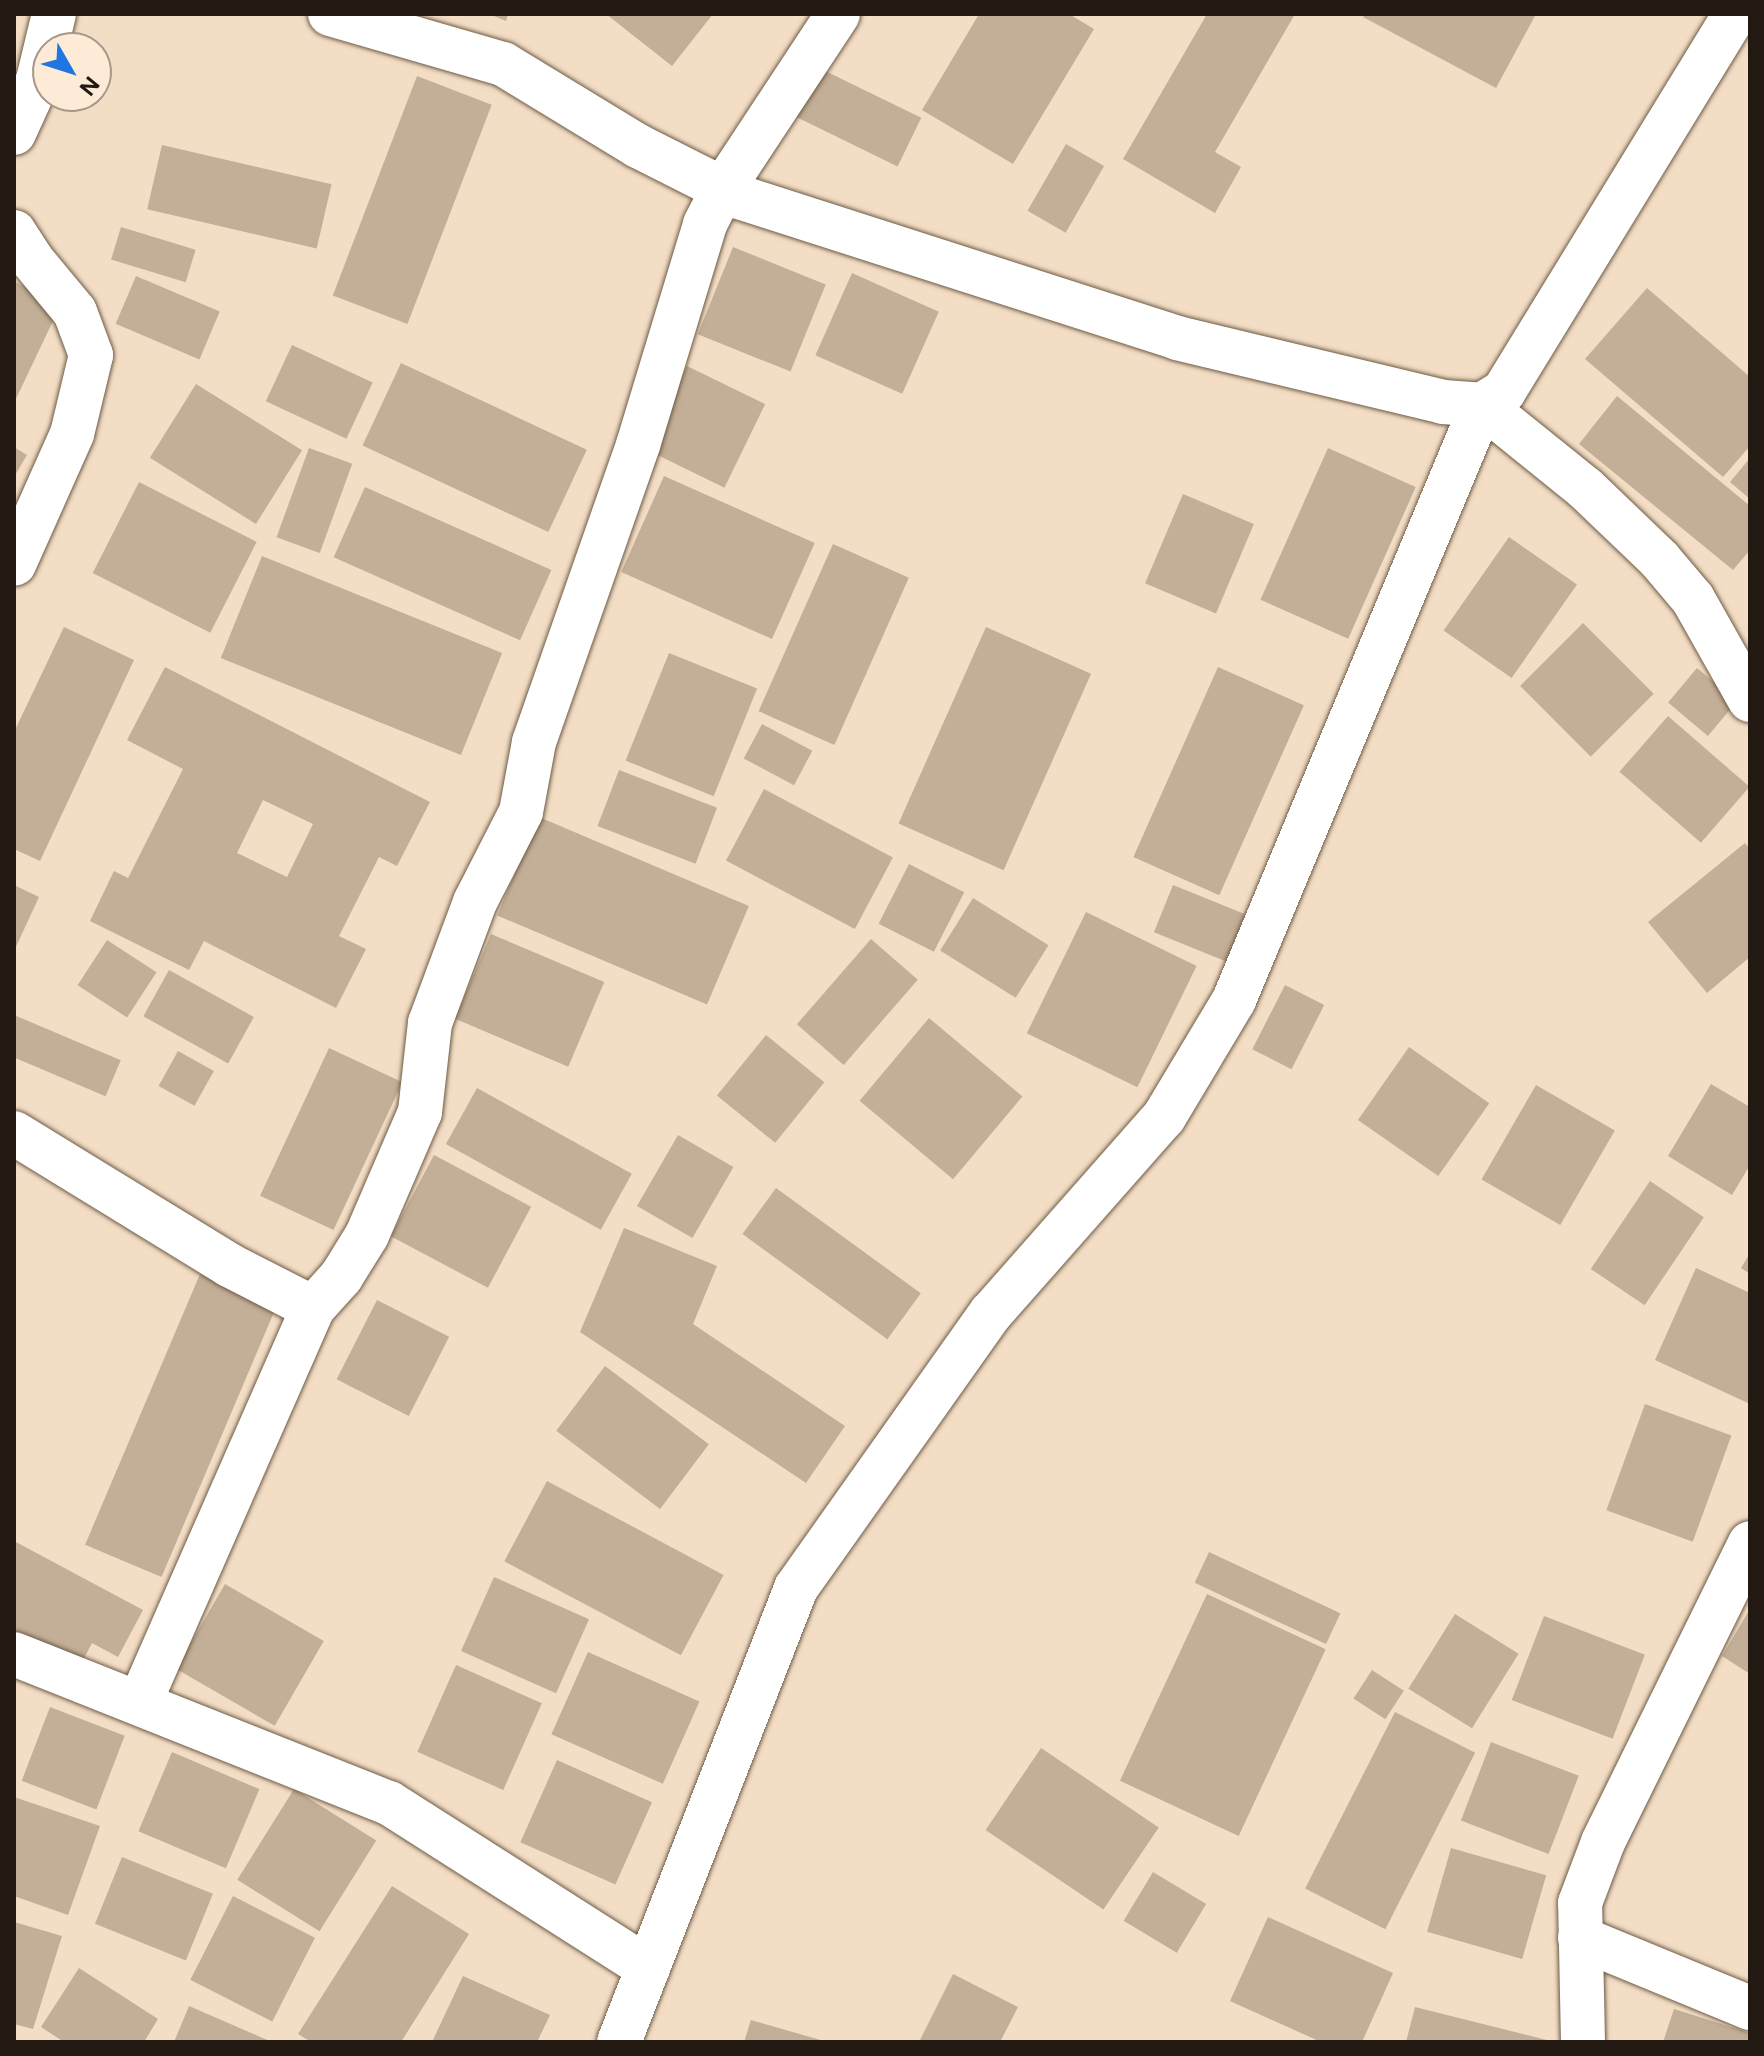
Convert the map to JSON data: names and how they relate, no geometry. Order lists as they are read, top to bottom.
{
  "north": "bottom right"
}
